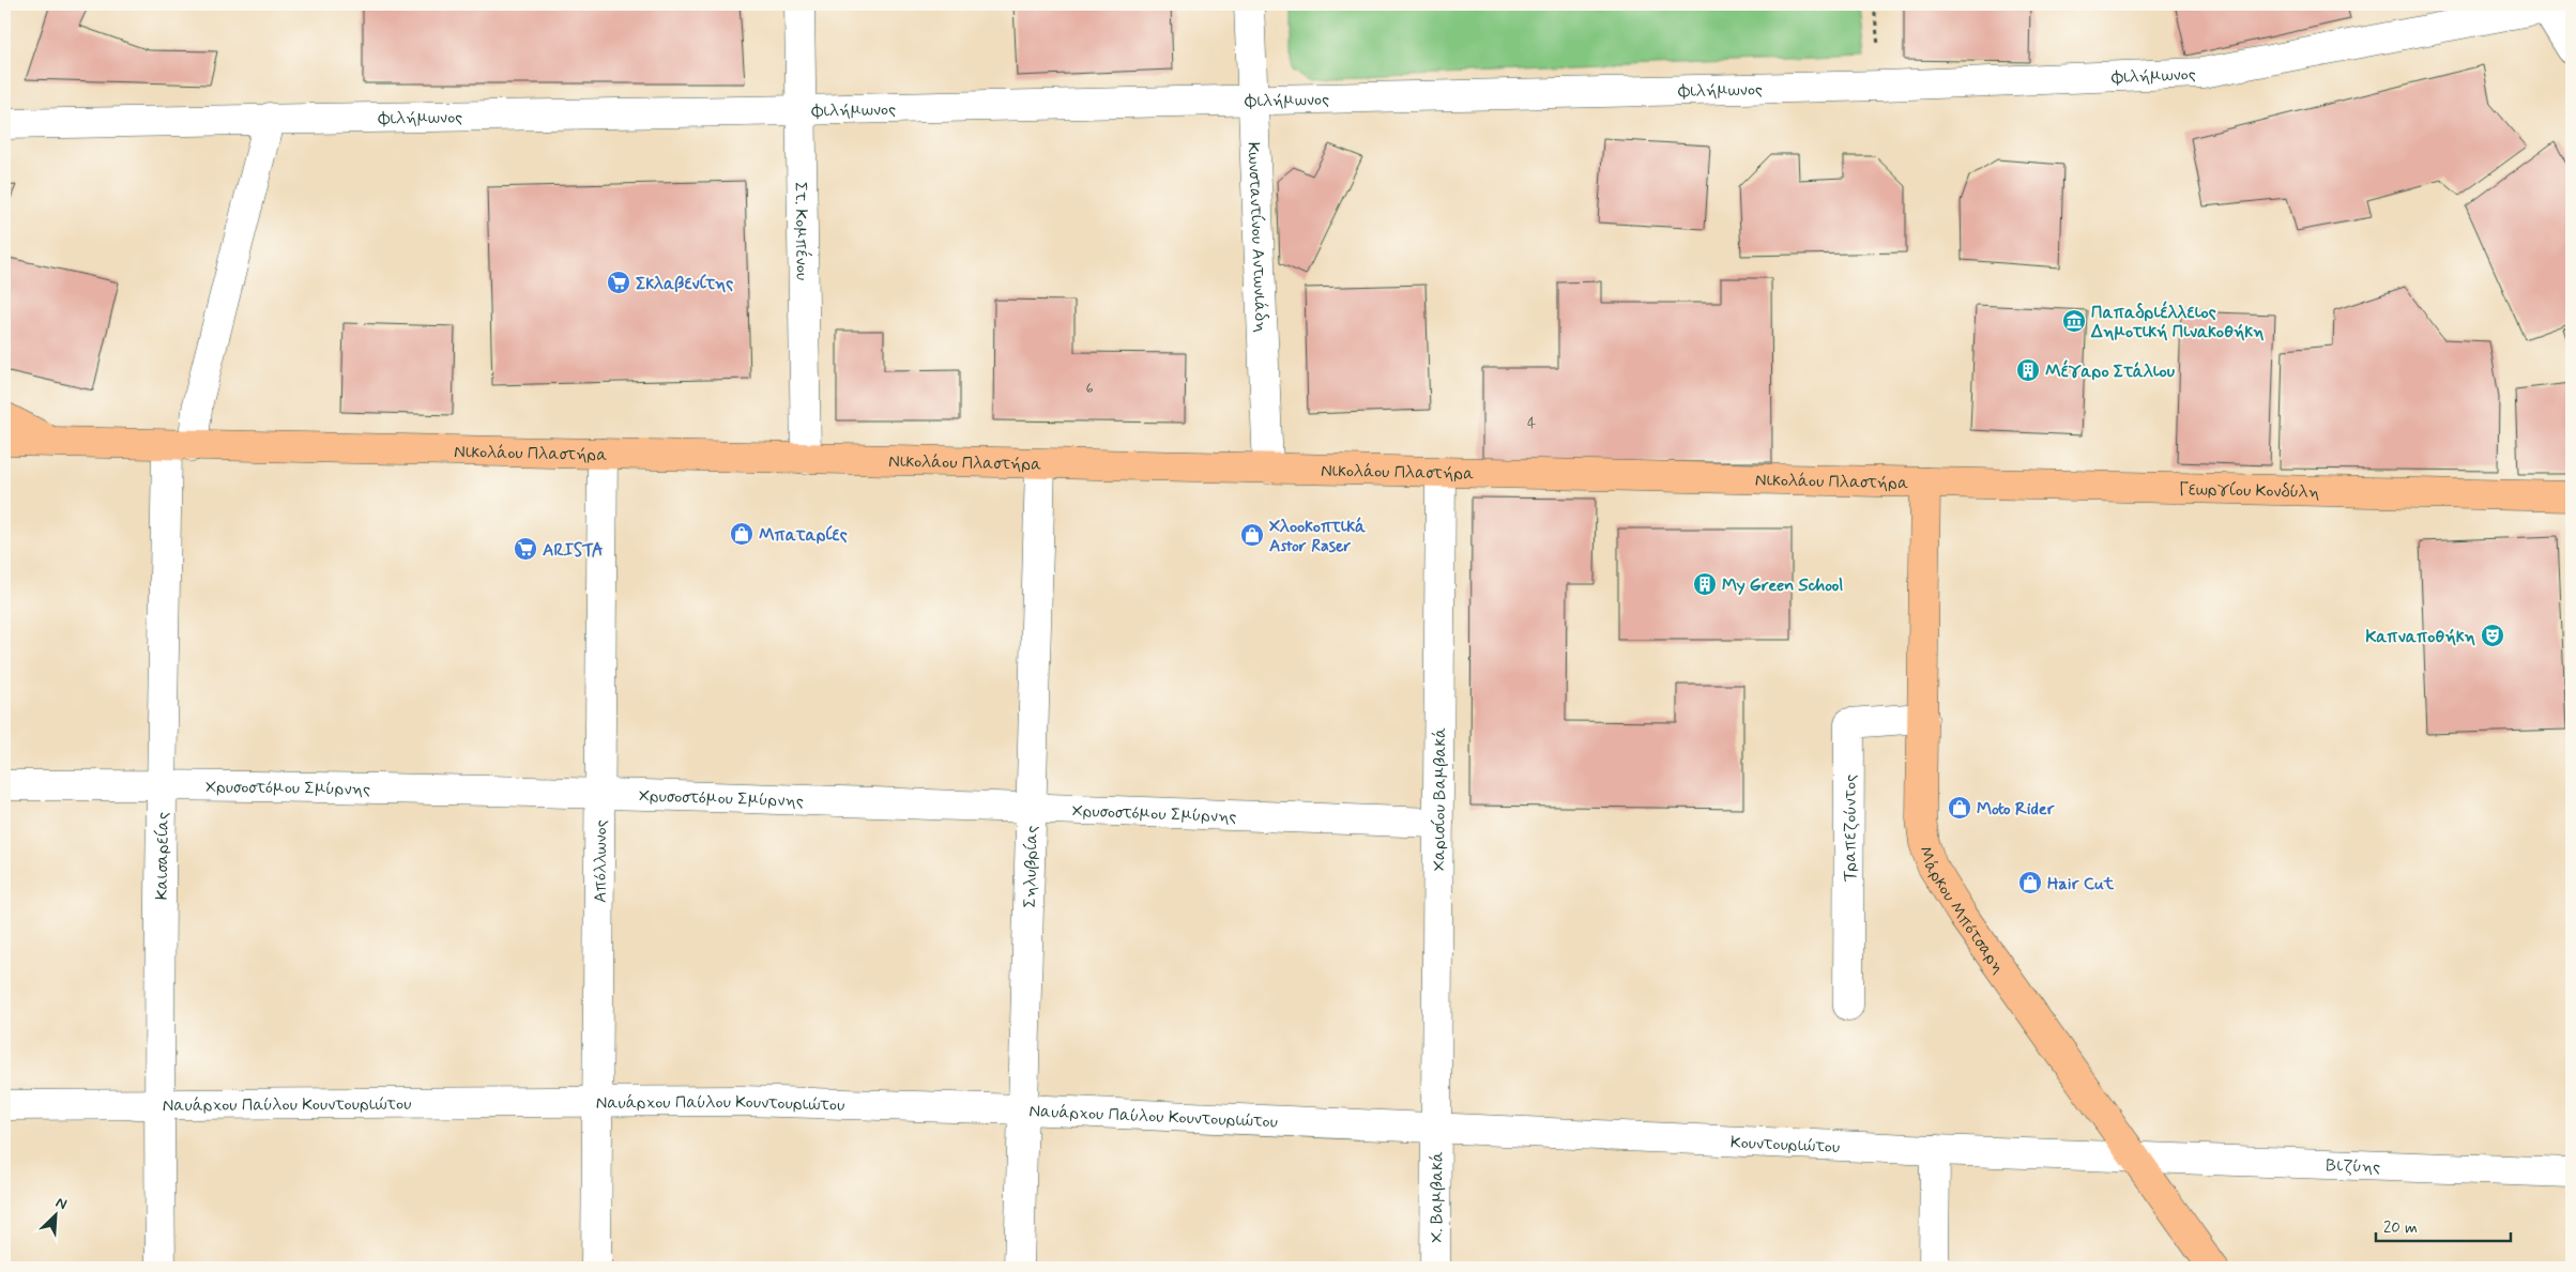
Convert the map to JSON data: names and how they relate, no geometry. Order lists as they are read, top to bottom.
{
  "streets": {
    "main road": ["Νικολάου Πλαστήρα", "Γεωργίου Κονδύλη", "Μάρκου Μπότσαρη"],
    "street": [
      "Φιλήμωνος",
      "Στ. Κομπένου",
      "Κωνσταντίνου Αντωνιάδη",
      "Χρυσοστόμου Σμύρνης",
      "Χαρισίου Βαμβακά",
      "Τραπεζούντος",
      "Καισαρείας",
      "Απόλλωνος",
      "Σηλυβρίας",
      "Ναυάρχου Παύλου Κουντουριώτου",
      "Κουντουριώτου",
      "Βιζύης",
      "Χ. Βαμβακά"
    ]
  },
  "crossings": [
    ["Φιλήμωνος", "Στ. Κομπένου"],
    ["Φιλήμωνος", "Κωνσταντίνου Αντωνιάδη"],
    ["Φιλήμωνος", "Καισαρείας"],
    ["Στ. Κομπένου", "Νικολάου Πλαστήρα"],
    ["Κωνσταντίνου Αντωνιάδη", "Νικολάου Πλαστήρα"],
    ["Νικολάου Πλαστήρα", "Γεωργίου Κονδύλη"],
    ["Νικολάου Πλαστήρα", "Χαρισίου Βαμβακά"],
    ["Νικολάου Πλαστήρα", "Καισαρείας"],
    ["Νικολάου Πλαστήρα", "Απόλλωνος"],
    ["Νικολάου Πλαστήρα", "Σηλυβρίας"],
    ["Νικολάου Πλαστήρα", "Μάρκου Μπότσαρη"],
    ["Γεωργίου Κονδύλη", "Μάρκου Μπότσαρη"],
    ["Χρυσοστόμου Σμύρνης", "Χαρισίου Βαμβακά"],
    ["Χρυσοστόμου Σμύρνης", "Καισαρείας"],
    ["Χρυσοστόμου Σμύρνης", "Απόλλωνος"],
    ["Χρυσοστόμου Σμύρνης", "Σηλυβρίας"],
    ["Χαρισίου Βαμβακά", "Ναυάρχου Παύλου Κουντουριώτου"],
    ["Χαρισίου Βαμβακά", "Κουντουριώτου"],
    ["Χαρισίου Βαμβακά", "Χ. Βαμβακά"],
    ["Τραπεζούντος", "Μάρκου Μπότσαρη"],
    ["Καισαρείας", "Ναυάρχου Παύλου Κουντουριώτου"],
    ["Απόλλωνος", "Ναυάρχου Παύλου Κουντουριώτου"],
    ["Σηλυβρίας", "Ναυάρχου Παύλου Κουντουριώτου"],
    ["Μάρκου Μπότσαρη", "Κουντουριώτου"],
    ["Μάρκου Μπότσαρη", "Βιζύης"],
    ["Ναυάρχου Παύλου Κουντουριώτου", "Κουντουριώτου"],
    ["Ναυάρχου Παύλου Κουντουριώτου", "Χ. Βαμβακά"],
    ["Κουντουριώτου", "Βιζύης"],
    ["Κουντουριώτου", "Χ. Βαμβακά"]
  ],
  "places": {
    "supermarket": ["Σκλαβενίτης", "ARISTA"],
    "museum": ["Παπαδριέλλειος Δημοτική Πινακοθήκη"],
    "building": ["Μέγαρο Στάλιου", "My Green School"],
    "shop": [
      "Μπαταρίες",
      "Χλοοκοπτικά Astor Raser",
      "Moto Rider",
      "Hair Cut"
    ],
    "theatre": ["Καπναποθήκη"]
  },
  "house_numbers": ["6", "4"],
  "scale_bar": "20 m",
  "north": "top right"
}
